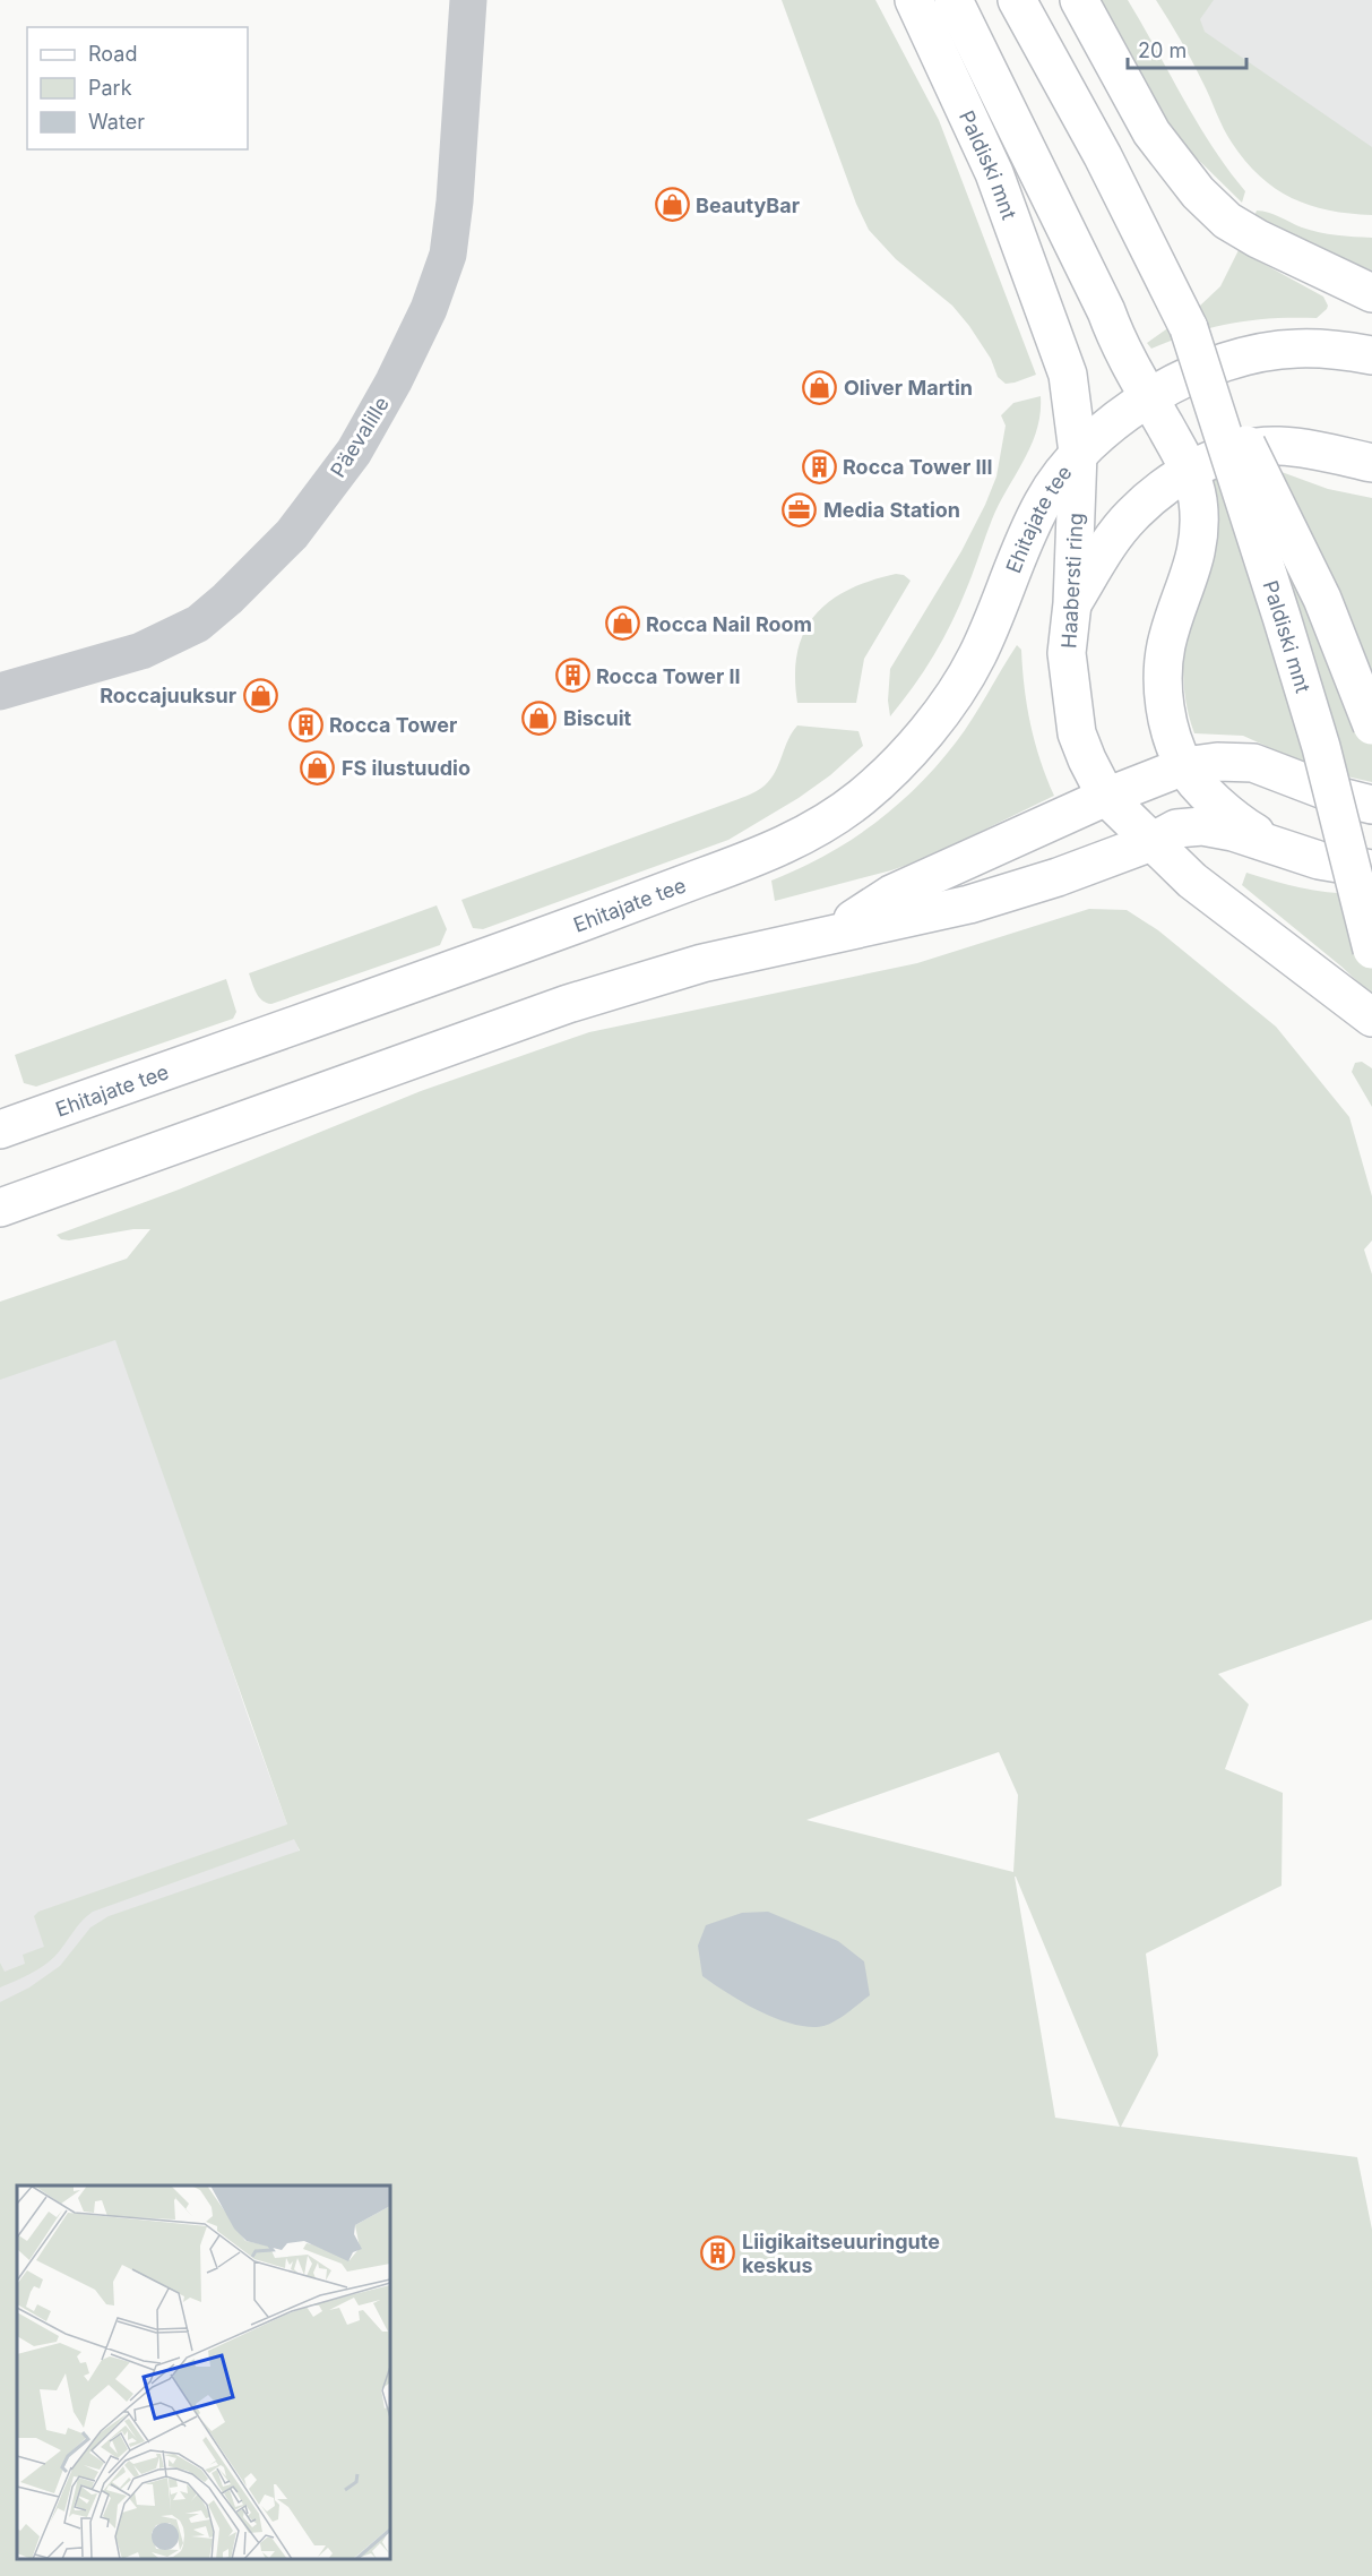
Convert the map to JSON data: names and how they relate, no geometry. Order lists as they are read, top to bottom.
{
  "streets": {
    "main road": ["Paldiski mnt", "Ehitajate tee", "Haabersti ring"],
    "street": ["Päevalille"]
  },
  "crossings": [
    ["Paldiski mnt", "Ehitajate tee"],
    ["Paldiski mnt", "Haabersti ring"],
    ["Ehitajate tee", "Haabersti ring"]
  ],
  "places": {
    "shop": [
      "BeautyBar",
      "Oliver Martin",
      "Rocca Nail Room",
      "Roccajuuksur",
      "Biscuit",
      "FS ilustuudio"
    ],
    "building": [
      "Rocca Tower III",
      "Rocca Tower II",
      "Rocca Tower",
      "Liigikaitseuuringute keskus"
    ],
    "office": ["Media Station"]
  },
  "legend": ["Road", "Park", "Water"],
  "scale_bar": "20 m"
}
